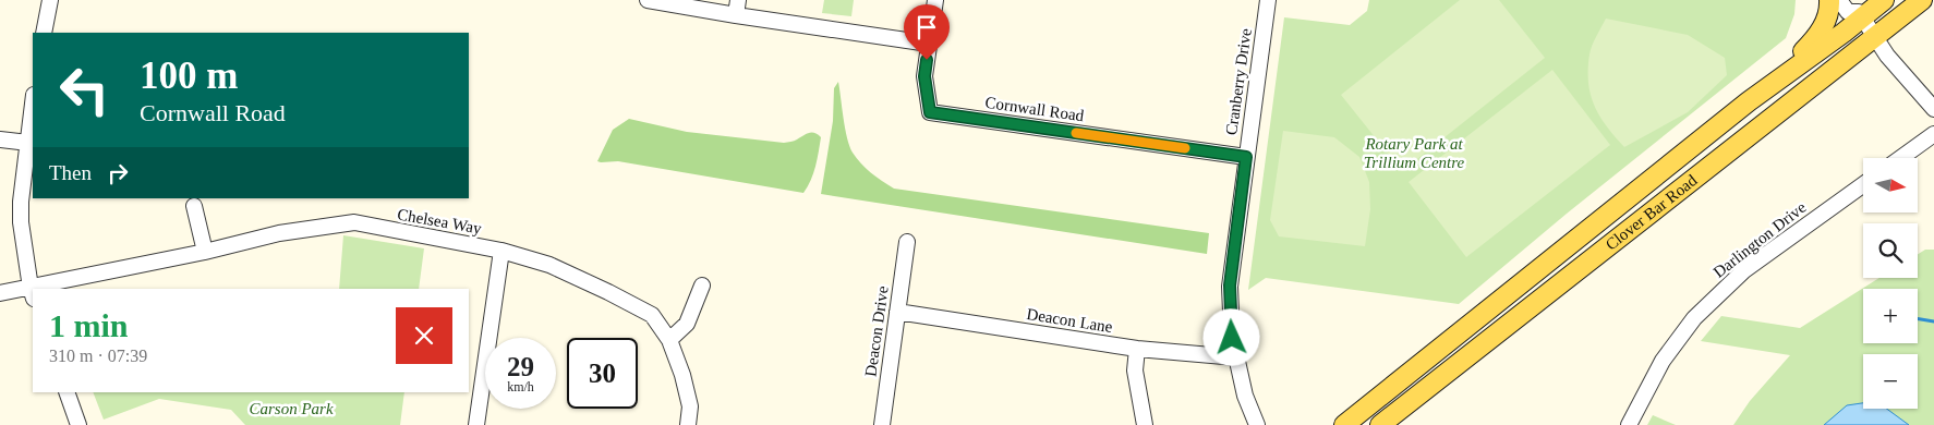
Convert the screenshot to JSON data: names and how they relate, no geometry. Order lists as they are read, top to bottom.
{
  "streets": {
    "main road": ["Clover Bar Road"],
    "street": [
      "Cranberry Drive",
      "Cornwall Road",
      "Chelsea Way",
      "Darlington Drive",
      "Deacon Lane",
      "Deacon Drive"
    ]
  },
  "crossings": [
    ["Cranberry Drive", "Cornwall Road"],
    ["Cranberry Drive", "Deacon Lane"],
    ["Deacon Lane", "Deacon Drive"]
  ],
  "parks": ["Rotary Park at Trillium Centre", "Carson Park"],
  "north": "right",
  "page": {
    "turn": ["100 m", "Cornwall Road"],
    "then": "Then",
    "map_buttons": ["+", "−"],
    "heading": ["1 min", "310 m · 07:39"],
    "speed": "29 km/h",
    "limit": "30"
  }
}
